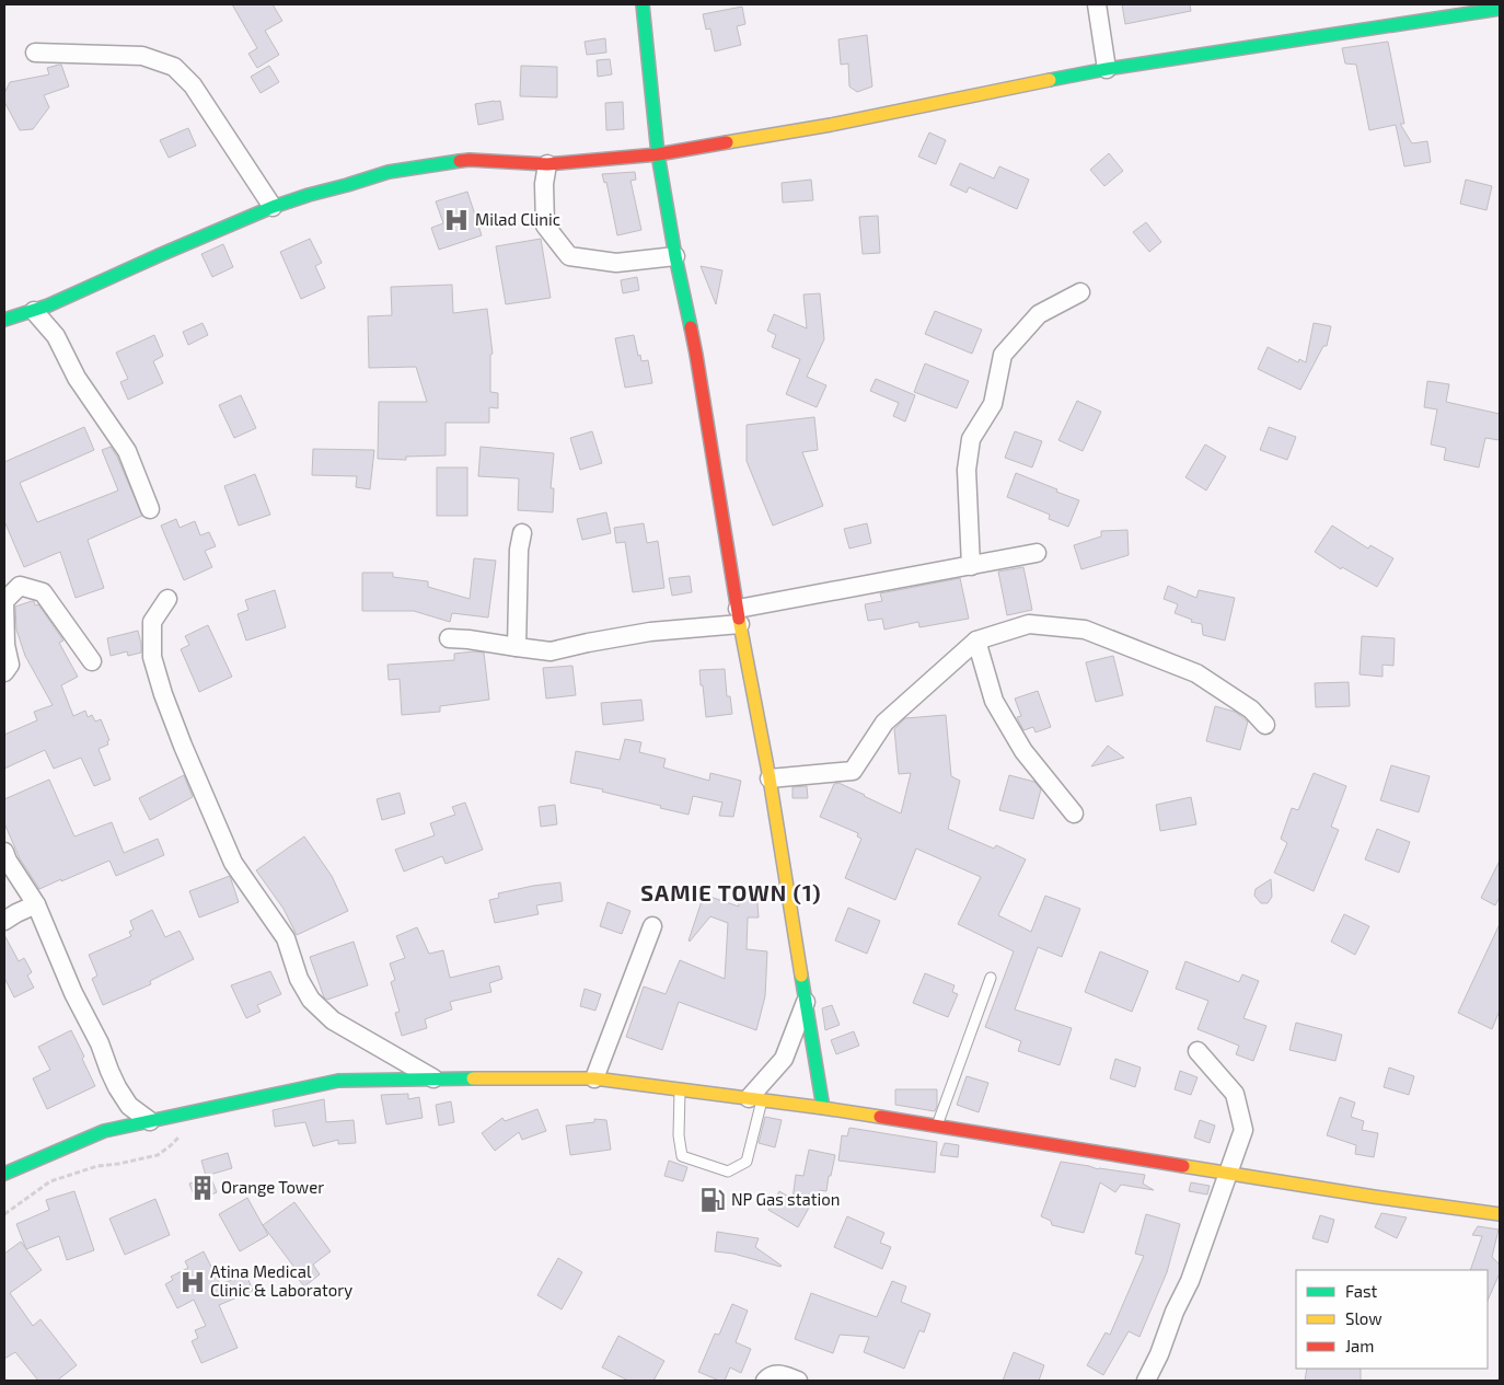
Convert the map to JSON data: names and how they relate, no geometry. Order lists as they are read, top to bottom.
{
  "districts": ["SAMIE TOWN (1)"],
  "places": {
    "hospital": ["Milad Clinic", "Atina Medical Clinic & Laboratory"],
    "building": ["Orange Tower"],
    "fuel station": ["NP Gas station"]
  },
  "legend": ["Fast", "Slow", "Jam"]
}
